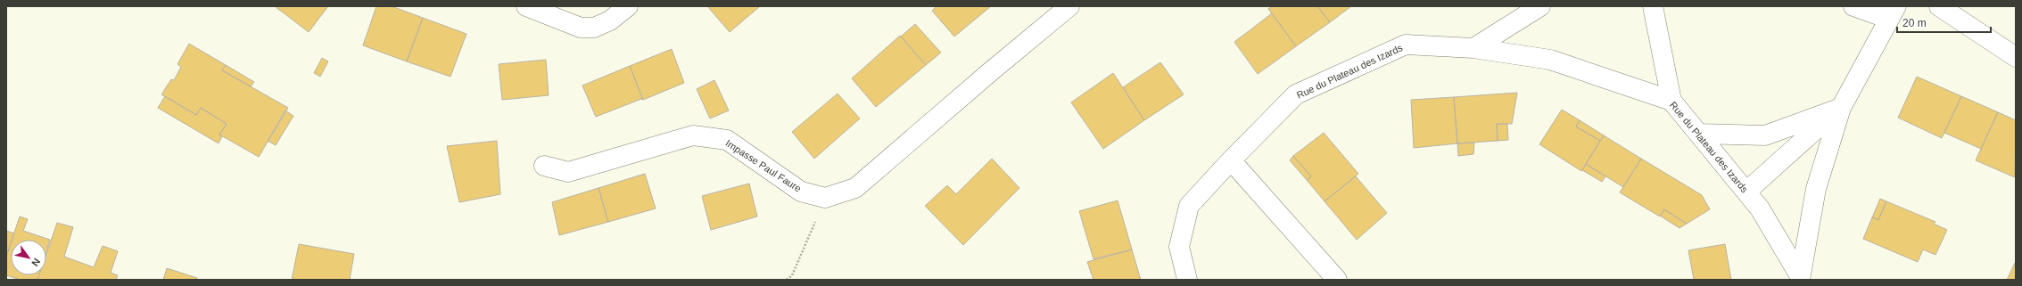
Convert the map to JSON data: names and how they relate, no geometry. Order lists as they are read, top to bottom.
{
  "streets": {
    "street": ["Rue du Plateau des Izards", "Impasse Paul Faure"]
  },
  "scale_bar": "20 m",
  "north": "bottom right"
}
